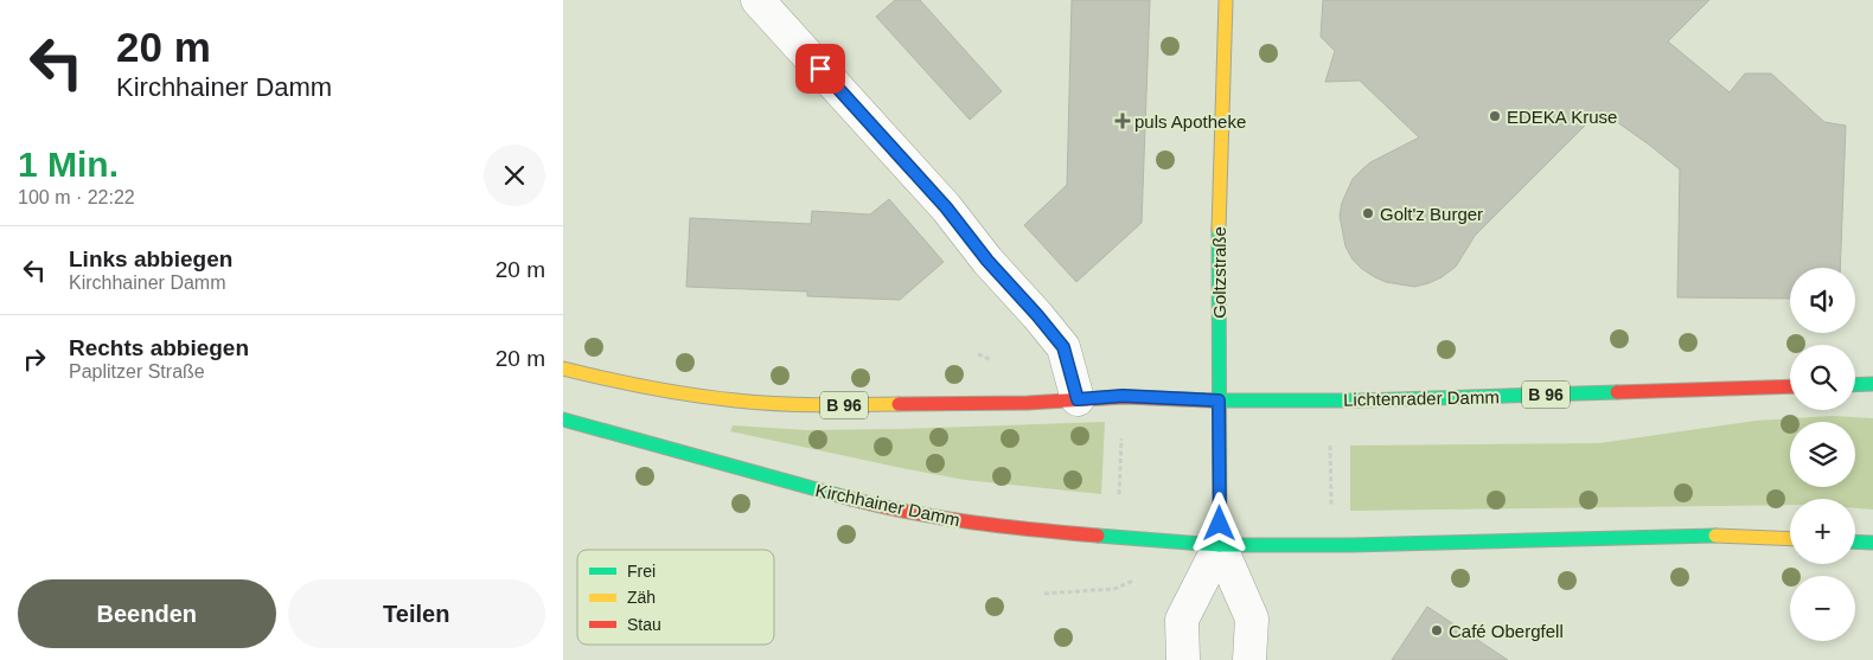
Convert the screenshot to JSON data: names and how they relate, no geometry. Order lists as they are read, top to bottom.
{
  "streets": {
    "main road": [
      "Goltzstraße",
      "B 96",
      "Lichtenrader Damm",
      "Kirchhainer Damm"
    ]
  },
  "crossings": [
    ["Goltzstraße", "B 96"],
    ["Goltzstraße", "Lichtenrader Damm"],
    ["Goltzstraße", "Kirchhainer Damm"],
    ["B 96", "Lichtenrader Damm"]
  ],
  "places": {
    "other": ["EDEKA Kruse", "Golt'z Burger", "Café Obergfell"],
    "health": ["puls Apotheke"]
  },
  "legend": ["Frei", "Zäh", "Stau"],
  "page": {
    "turn": ["20 m", "Kirchhainer Damm"],
    "heading": ["1 Min.", "100 m · 22:22"],
    "list": [
      {
        "name": "Links abbiegen",
        "note": "Kirchhainer Damm",
        "value": "20 m"
      },
      {
        "name": "Rechts abbiegen",
        "note": "Paplitzer Straße",
        "value": "20 m"
      }
    ],
    "map_buttons": ["+", "−"],
    "buttons": ["Beenden", "Teilen"]
  }
}
